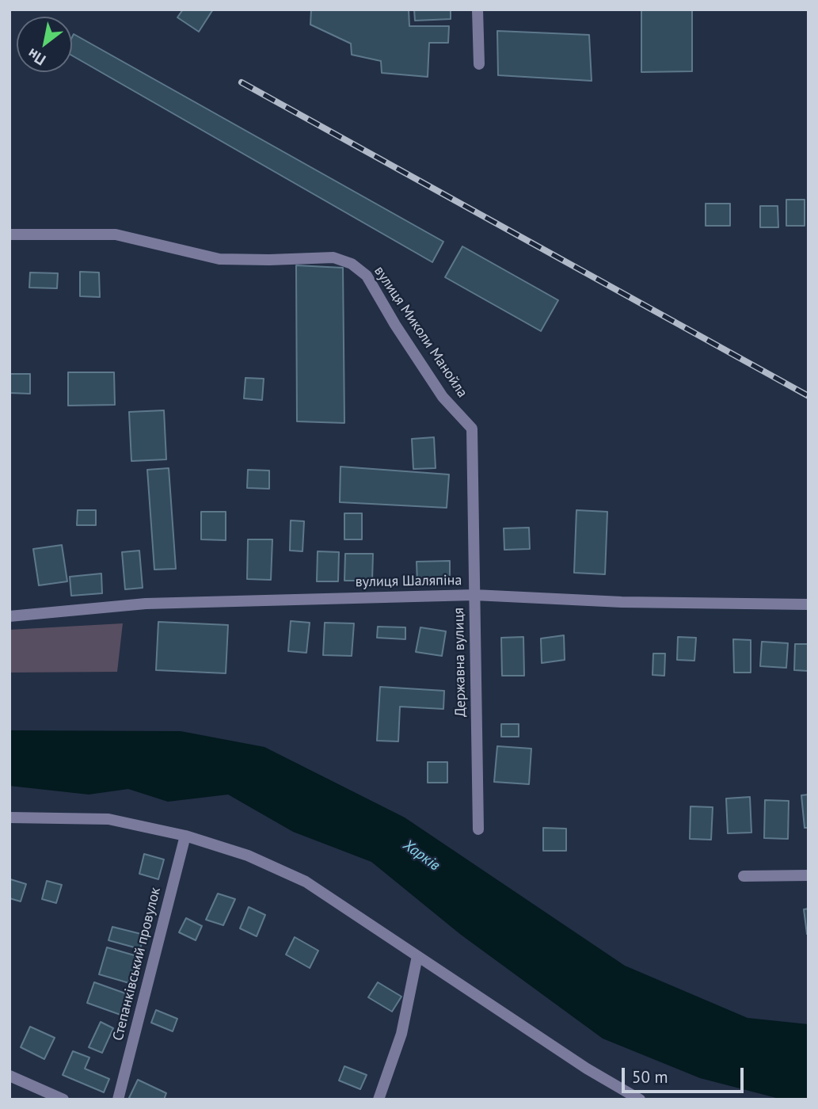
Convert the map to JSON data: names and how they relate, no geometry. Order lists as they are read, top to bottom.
{
  "streets": {
    "street": [
      "вулиця Миколи Манойла",
      "вулиця Шаляпіна",
      "Державна вулиця",
      "Степанківський провулок"
    ]
  },
  "crossings": [
    ["вулиця Миколи Манойла", "Державна вулиця"],
    ["вулиця Шаляпіна", "Державна вулиця"]
  ],
  "water": ["Харків"],
  "scale_bar": "50 m",
  "north": "bottom left"
}
